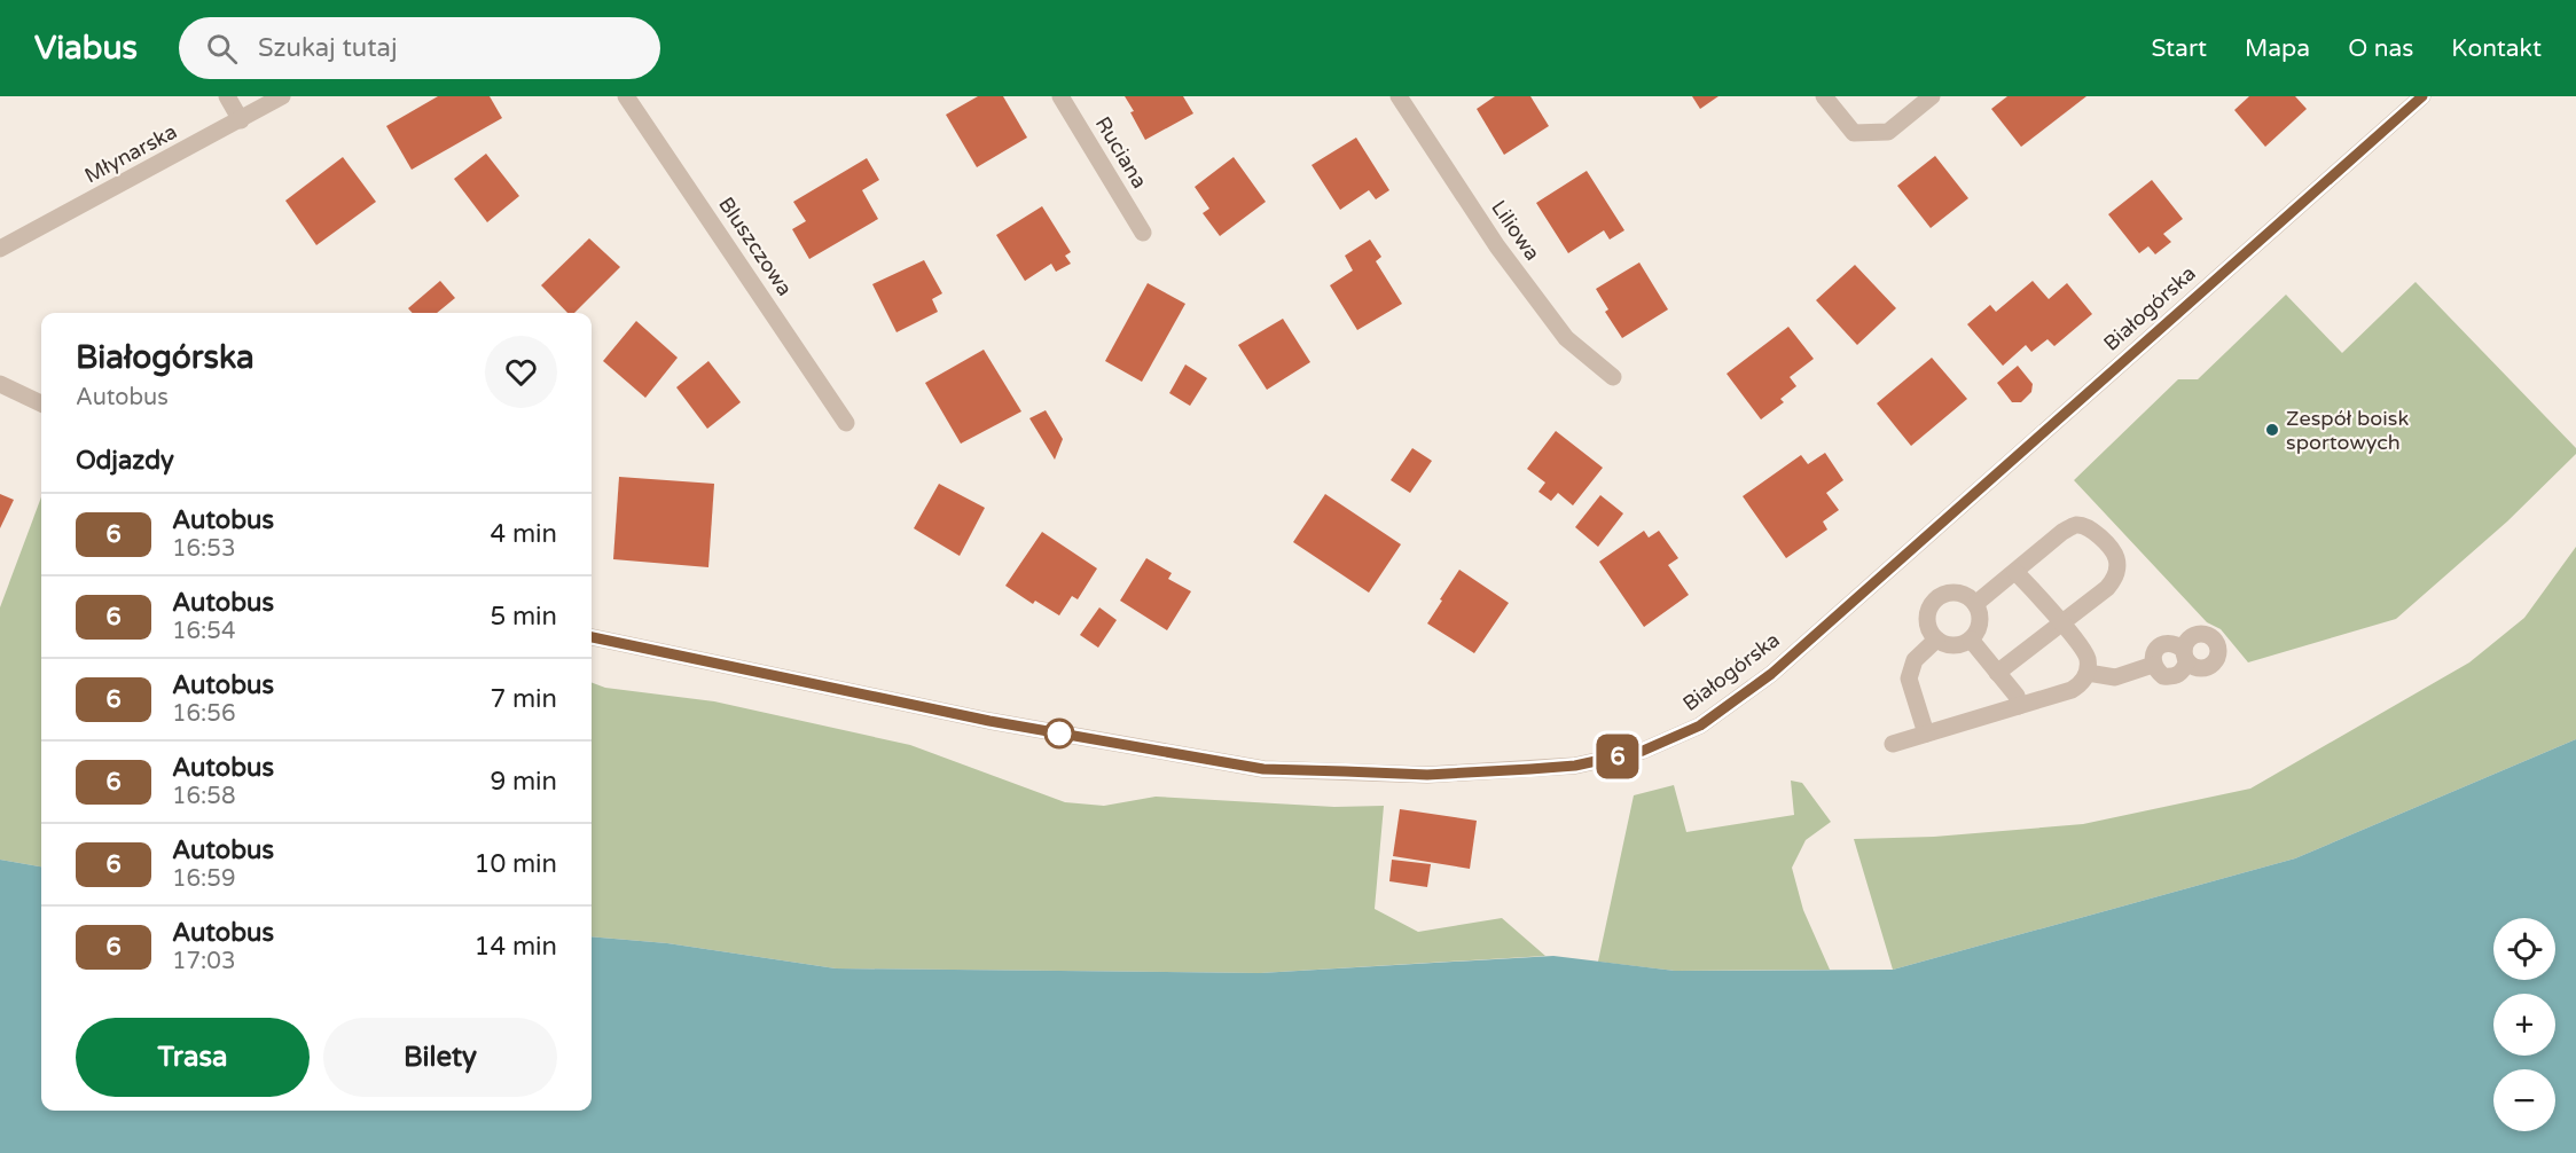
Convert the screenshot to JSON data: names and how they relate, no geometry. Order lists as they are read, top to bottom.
{
  "streets": {
    "street": [
      "Ruciana",
      "Młynarska",
      "Liliowa",
      "Bluszczowa",
      "Białogórska"
    ]
  },
  "places": ["Zespół boisk sportowych"],
  "lines": ["bus line 6"],
  "page": {
    "header": "Viabus",
    "search": "Szukaj tutaj",
    "nav": [
      "Start",
      "Mapa",
      "O nas",
      "Kontakt"
    ],
    "on_map": "6",
    "heading": [
      ["Białogórska", "Autobus"],
      "Odjazdy"
    ],
    "list": [
      {
        "mark": "6",
        "name": "Autobus",
        "note": "16:53",
        "value": "4 min"
      },
      {
        "mark": "6",
        "name": "Autobus",
        "note": "16:54",
        "value": "5 min"
      },
      {
        "mark": "6",
        "name": "Autobus",
        "note": "16:56",
        "value": "7 min"
      },
      {
        "mark": "6",
        "name": "Autobus",
        "note": "16:58",
        "value": "9 min"
      },
      {
        "mark": "6",
        "name": "Autobus",
        "note": "16:59",
        "value": "10 min"
      },
      {
        "mark": "6",
        "name": "Autobus",
        "note": "17:03",
        "value": "14 min"
      }
    ],
    "map_buttons": ["+", "−"],
    "buttons": ["Trasa", "Bilety"]
  }
}
